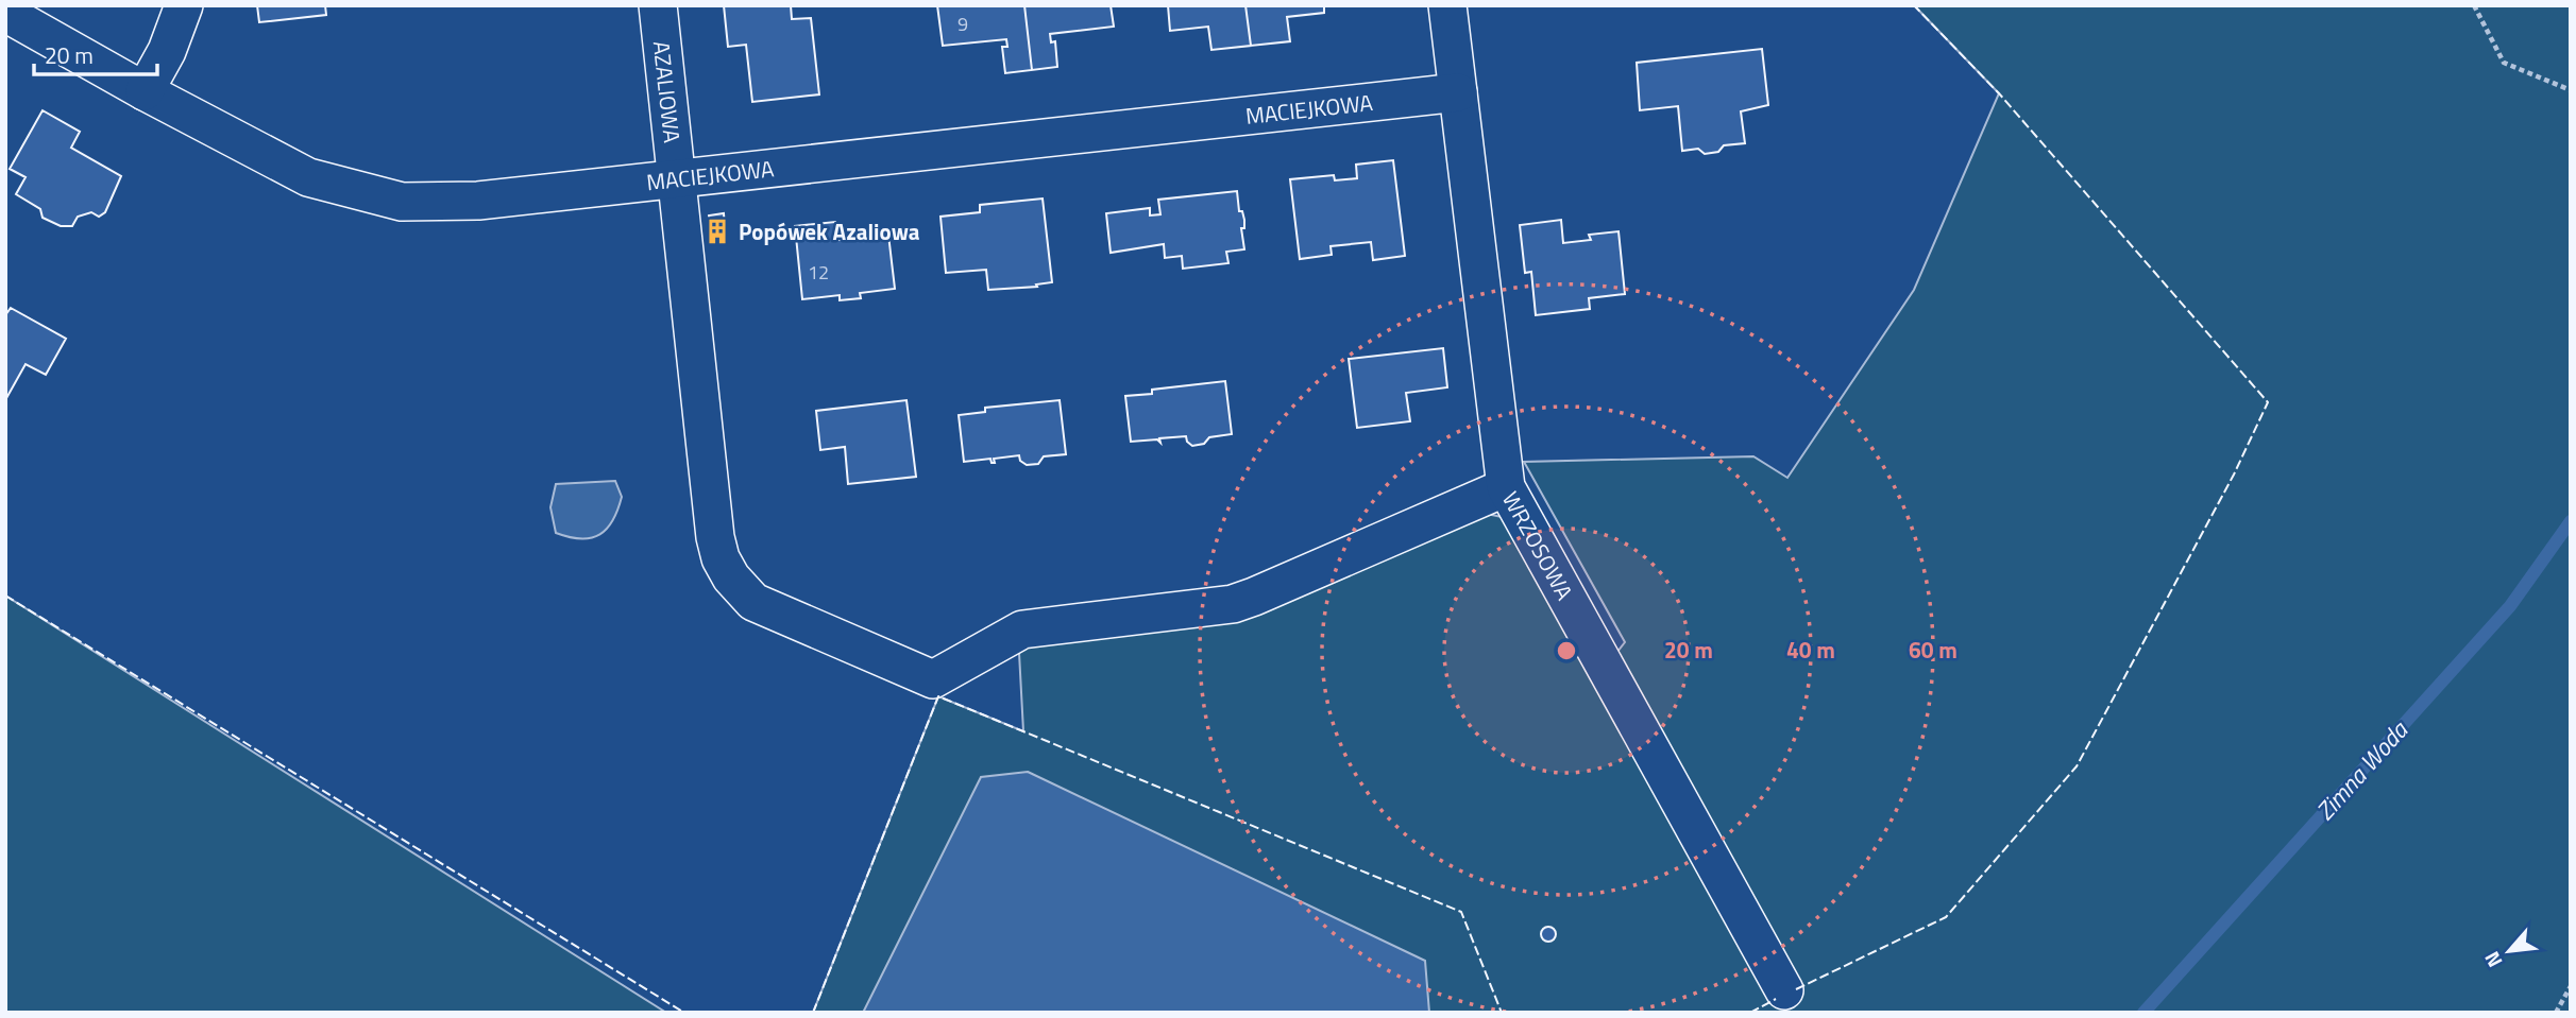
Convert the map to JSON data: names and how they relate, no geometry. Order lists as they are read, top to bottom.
{
  "streets": {
    "street": ["AZALIOWA", "MACIEJKOWA", "WRZOSOWA"]
  },
  "crossings": [
    ["AZALIOWA", "MACIEJKOWA"],
    ["AZALIOWA", "WRZOSOWA"],
    ["MACIEJKOWA", "WRZOSOWA"]
  ],
  "water": ["Zimna Woda"],
  "places": {
    "building": ["Popówek Azaliowa"]
  },
  "house_numbers": ["9", "12"],
  "scale_bar": "20 m",
  "north": "bottom left",
  "rings": ["20 m", "40 m", "60 m"]
}
